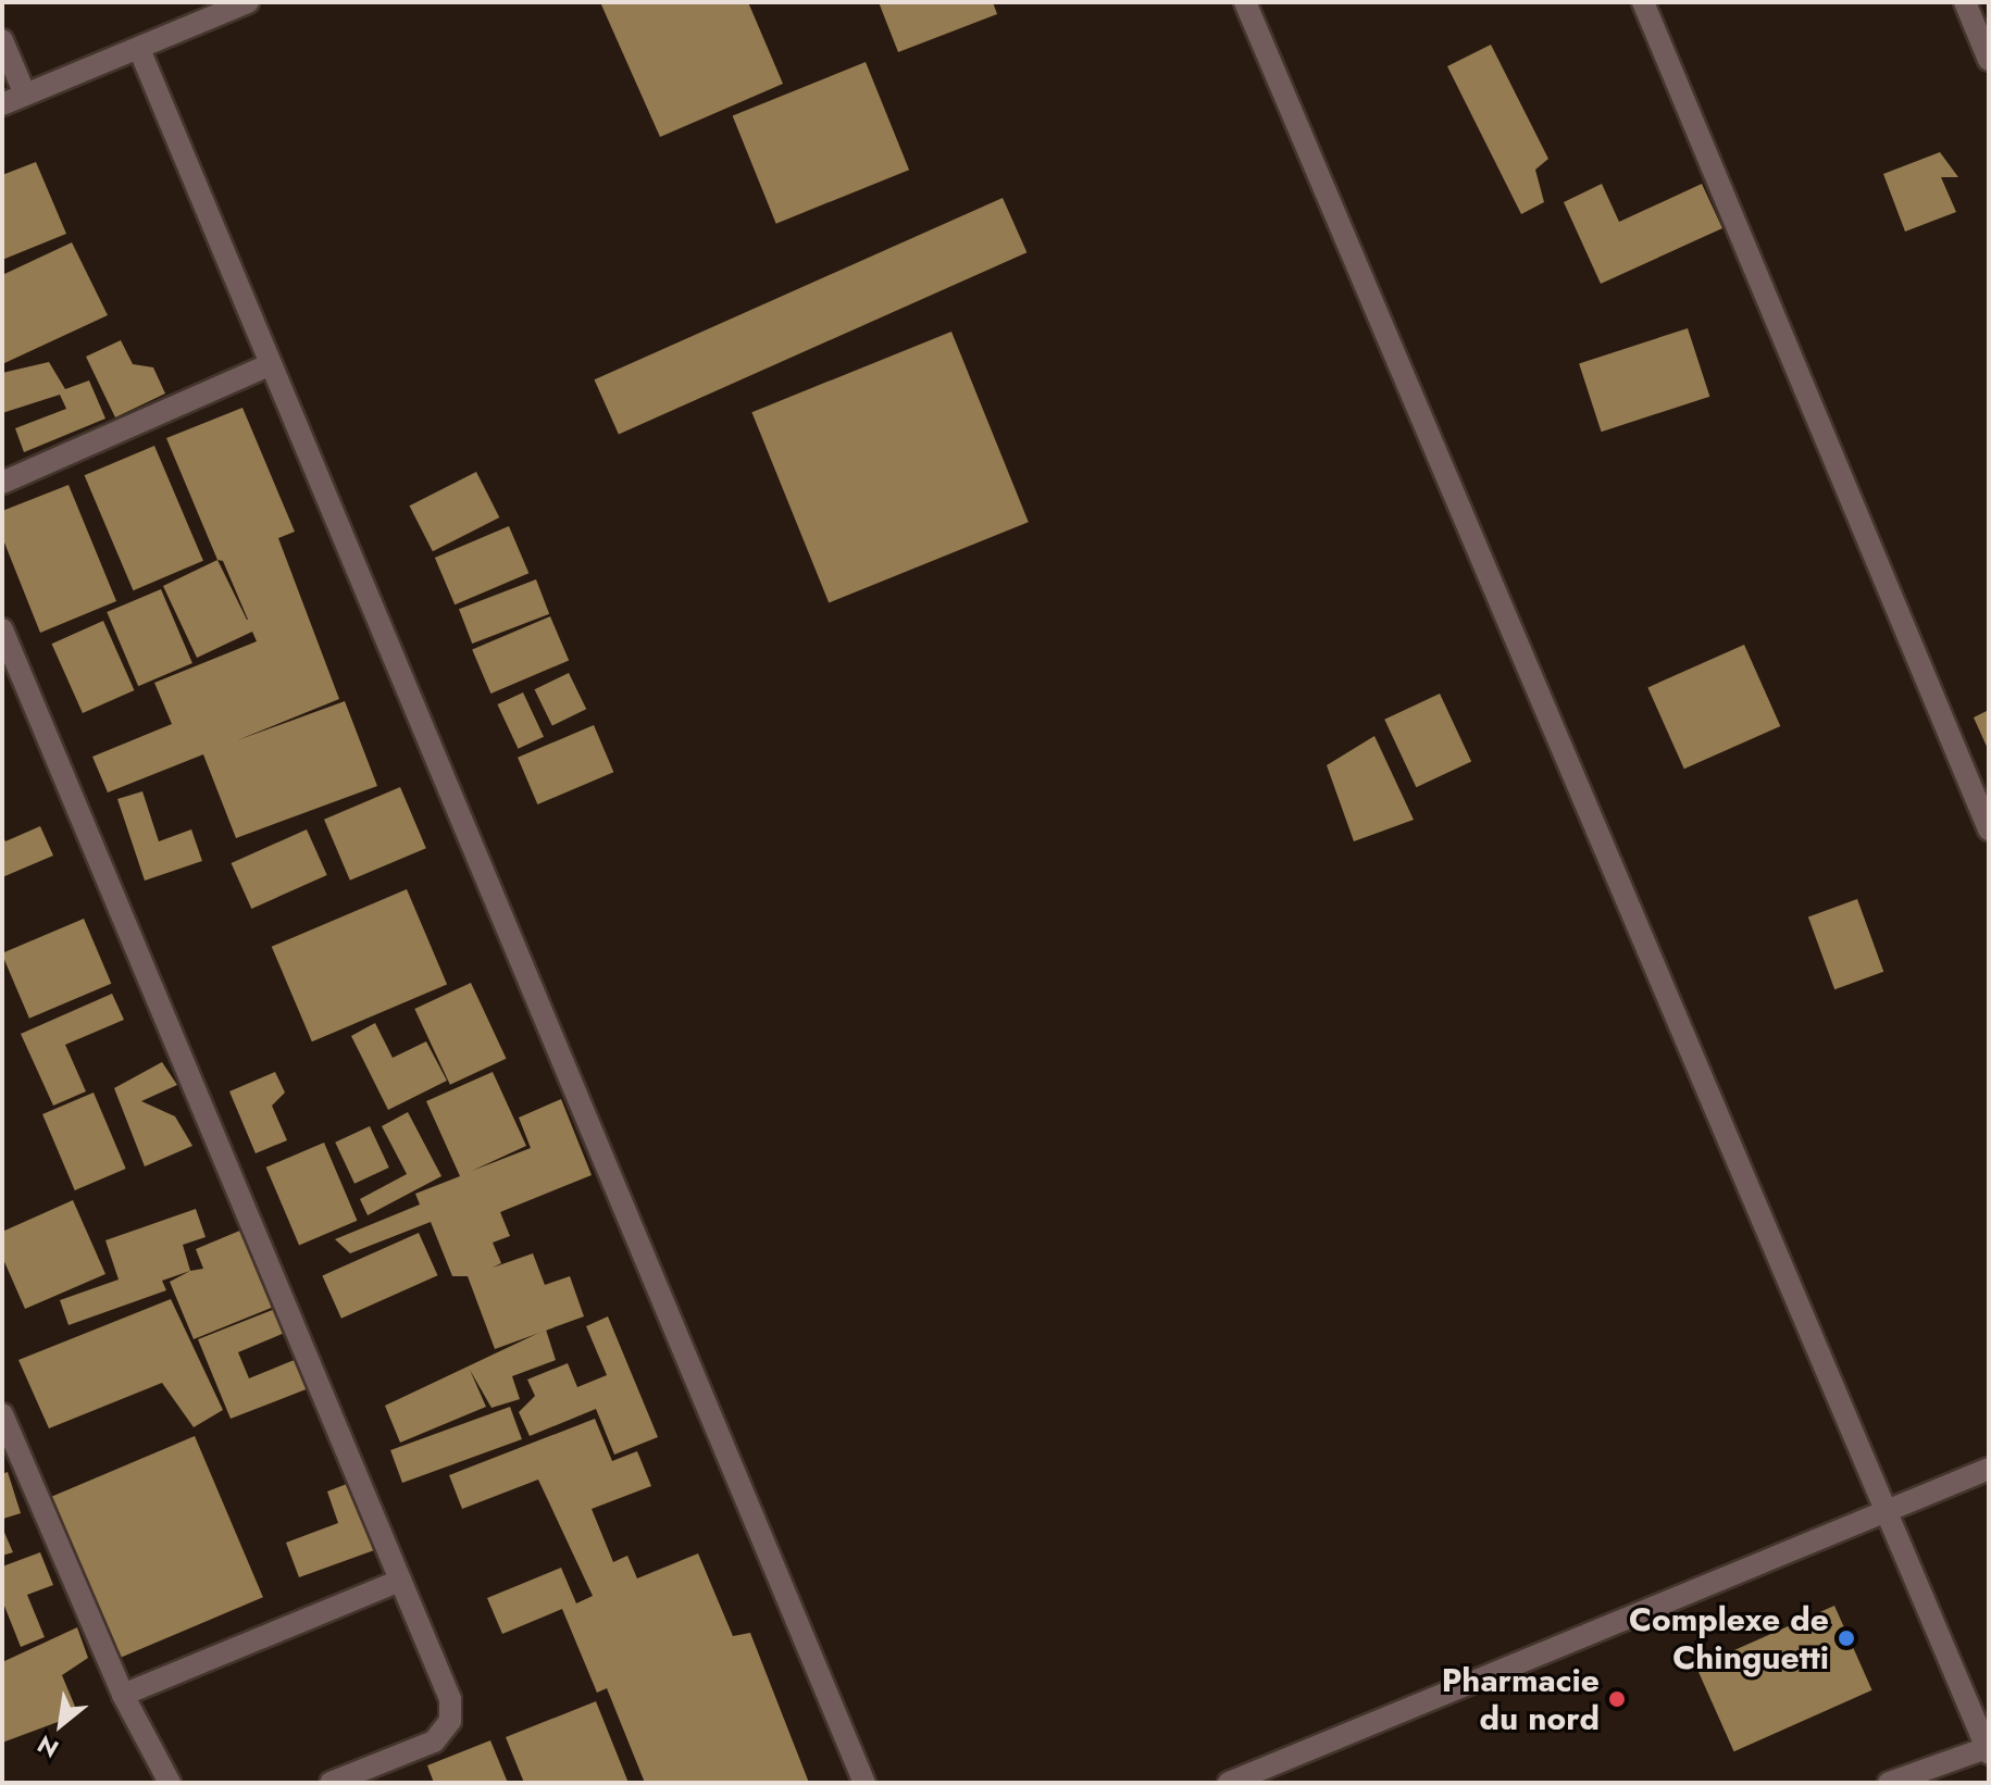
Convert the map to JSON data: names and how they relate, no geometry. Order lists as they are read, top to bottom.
{
  "places": ["Complexe de Chinguetti", "Pharmacie du nord"],
  "north": "bottom left"
}
